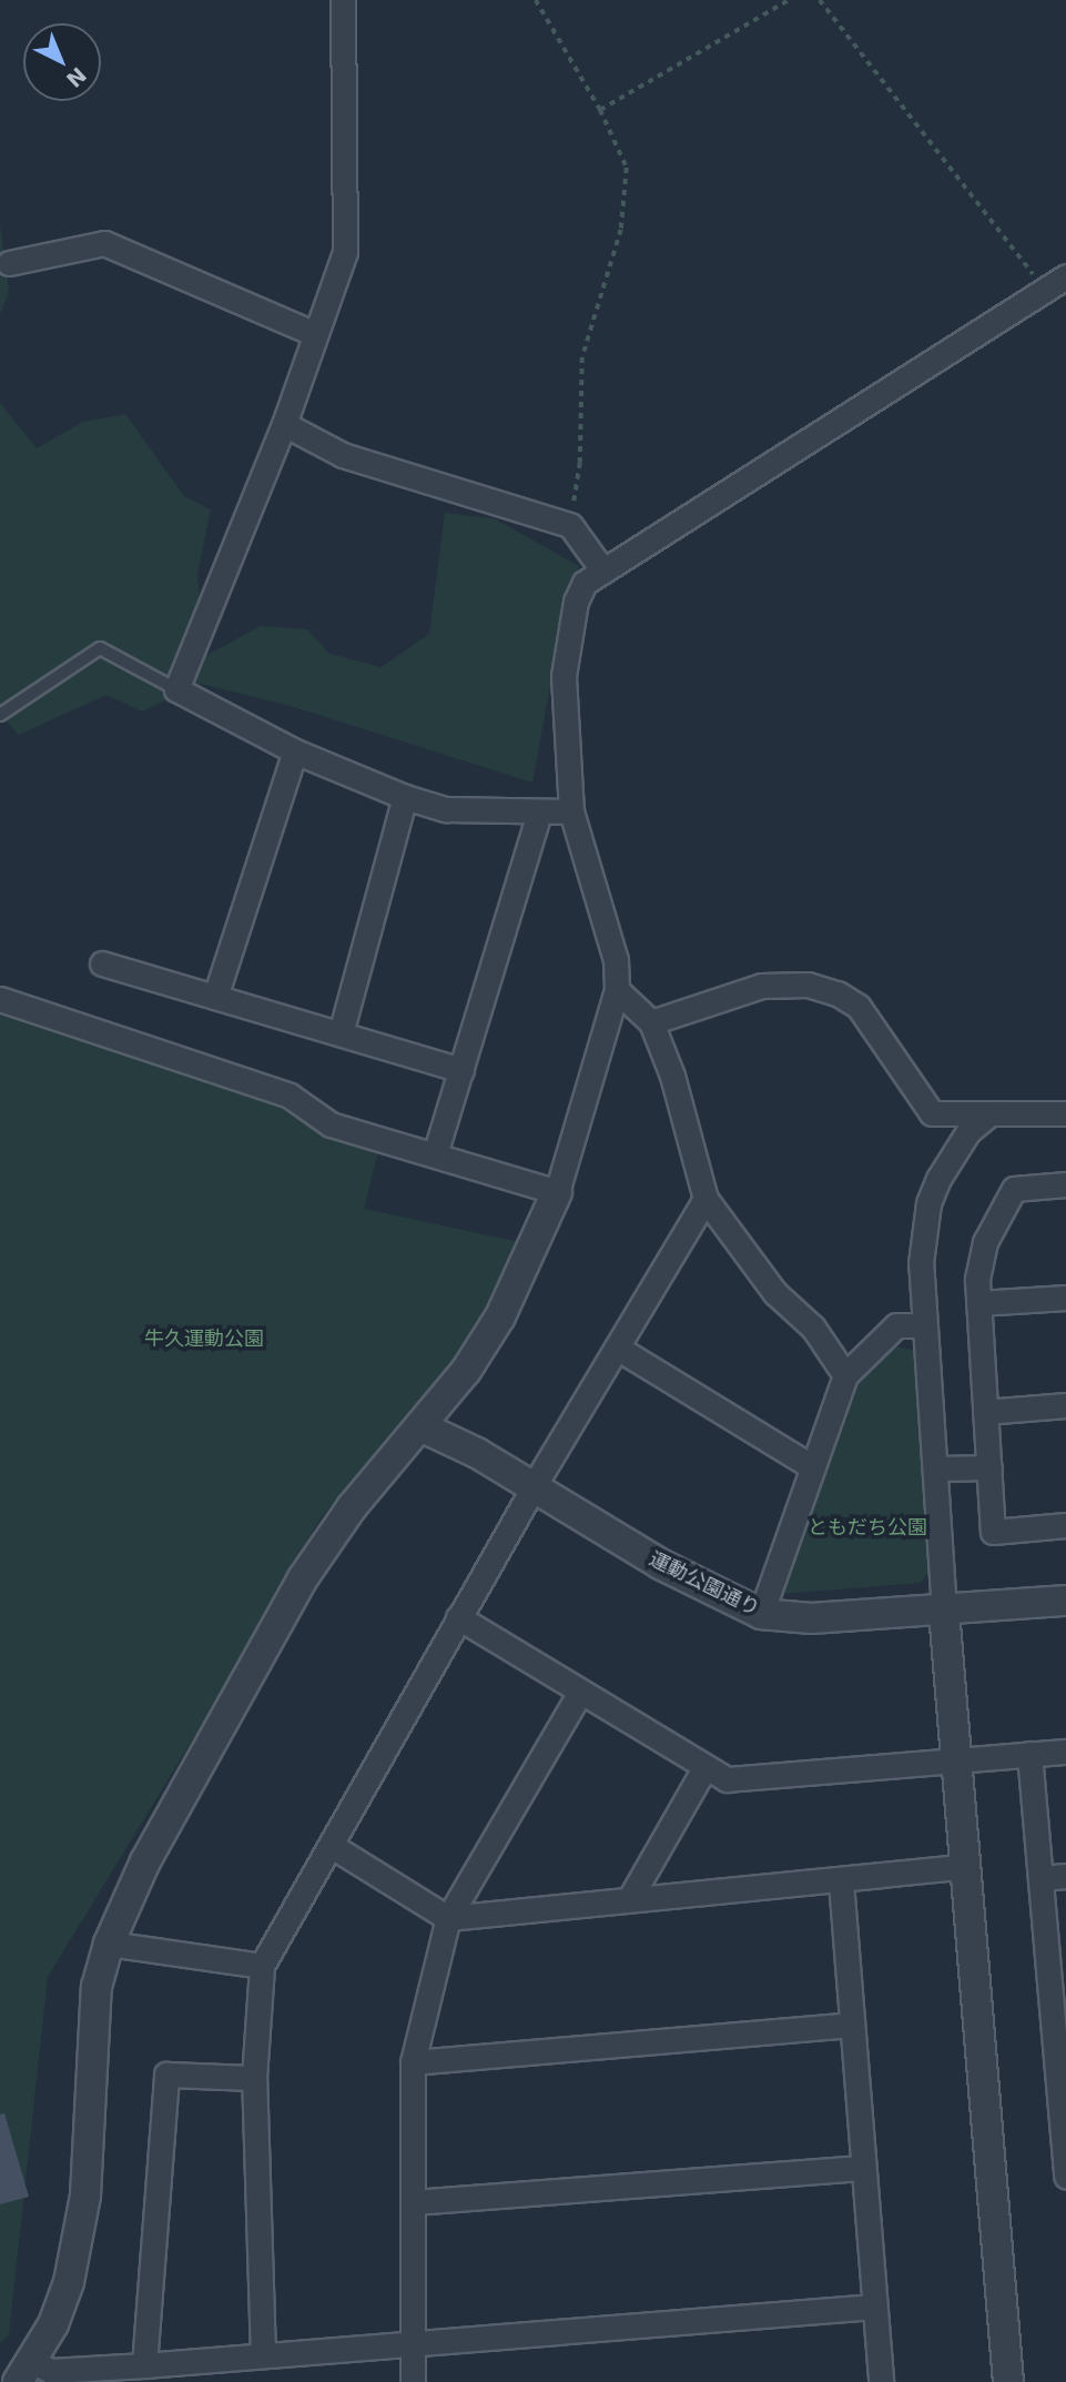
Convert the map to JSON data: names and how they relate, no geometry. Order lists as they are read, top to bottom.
{
  "streets": {
    "street": ["運動公園通り"]
  },
  "parks": ["牛久運動公園", "ともだち公園"],
  "north": "bottom right"
}
